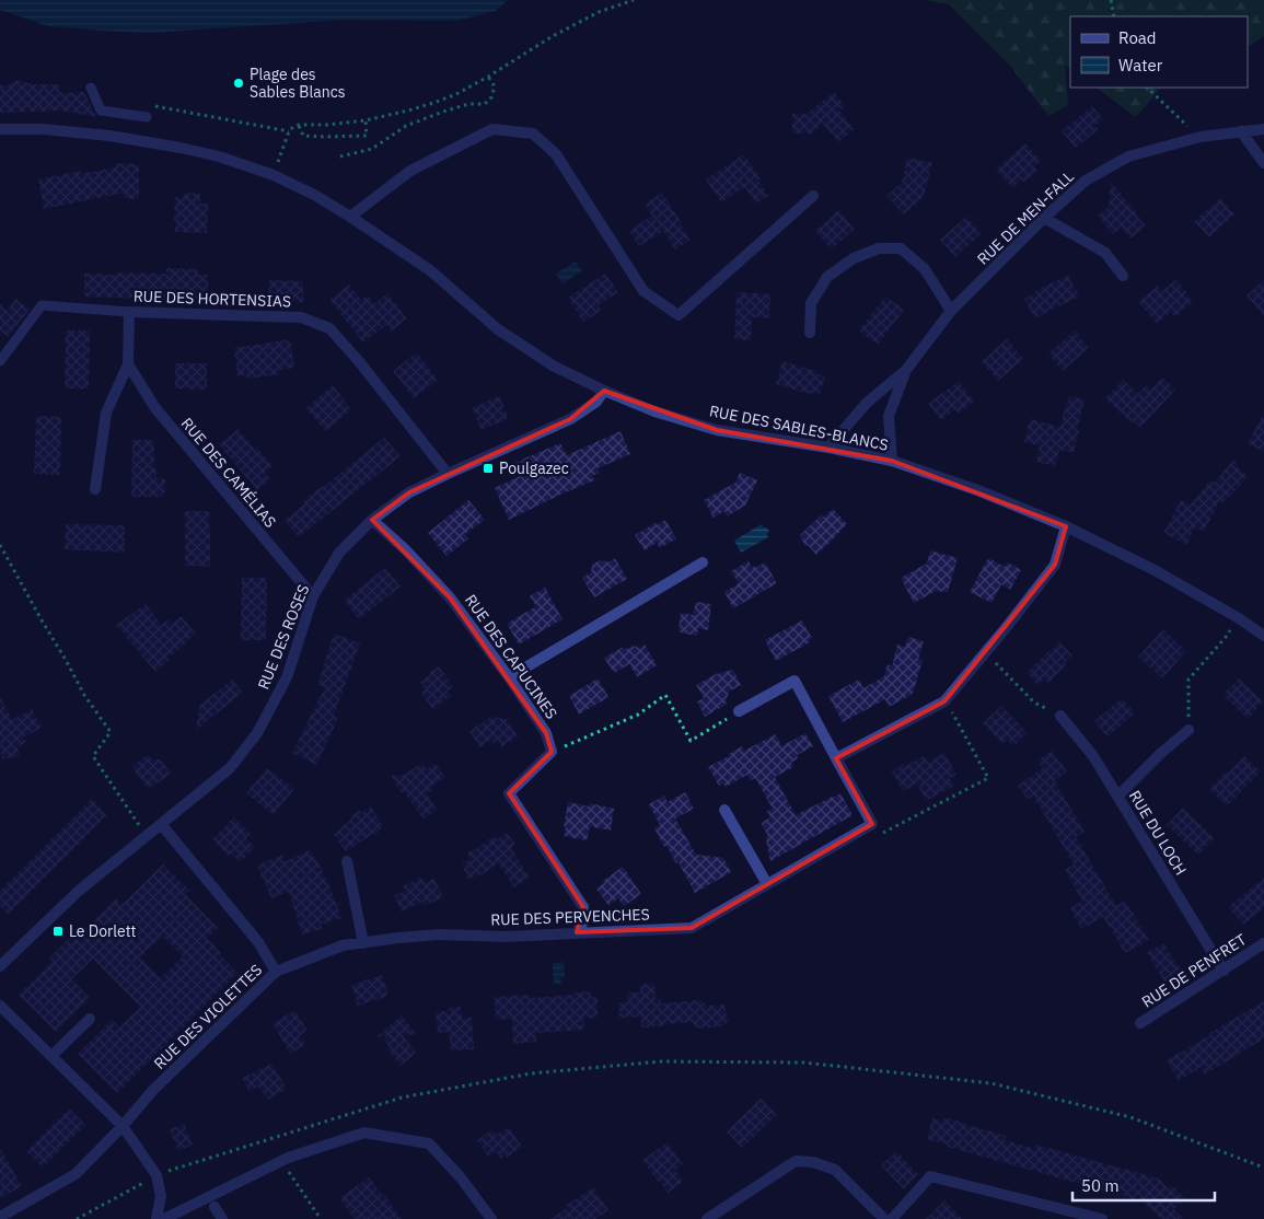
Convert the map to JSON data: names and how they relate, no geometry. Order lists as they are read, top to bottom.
{
  "streets": {
    "street": [
      "RUE DE MEN-FALL",
      "RUE DES HORTENSIAS",
      "RUE DES SABLES-BLANCS",
      "RUE DES CAMÉLIAS",
      "RUE DES ROSES",
      "RUE DES CAPUCINES",
      "RUE DU LOCH",
      "RUE DES PERVENCHES",
      "RUE DE PENFRET",
      "RUE DES VIOLETTES"
    ]
  },
  "crossings": [
    ["RUE DE MEN-FALL", "RUE DES SABLES-BLANCS"],
    ["RUE DES HORTENSIAS", "RUE DES ROSES"],
    ["RUE DES SABLES-BLANCS", "RUE DES ROSES"],
    ["RUE DES CAMÉLIAS", "RUE DES ROSES"],
    ["RUE DES ROSES", "RUE DES CAPUCINES"],
    ["RUE DES ROSES", "RUE DES VIOLETTES"],
    ["RUE DU LOCH", "RUE DE PENFRET"],
    ["RUE DES PERVENCHES", "RUE DES VIOLETTES"]
  ],
  "places": {
    "other": ["Plage des Sables Blancs"],
    "transit": ["Poulgazec", "Le Dorlett"]
  },
  "legend": ["Road", "Water"],
  "scale_bar": "50 m"
}
